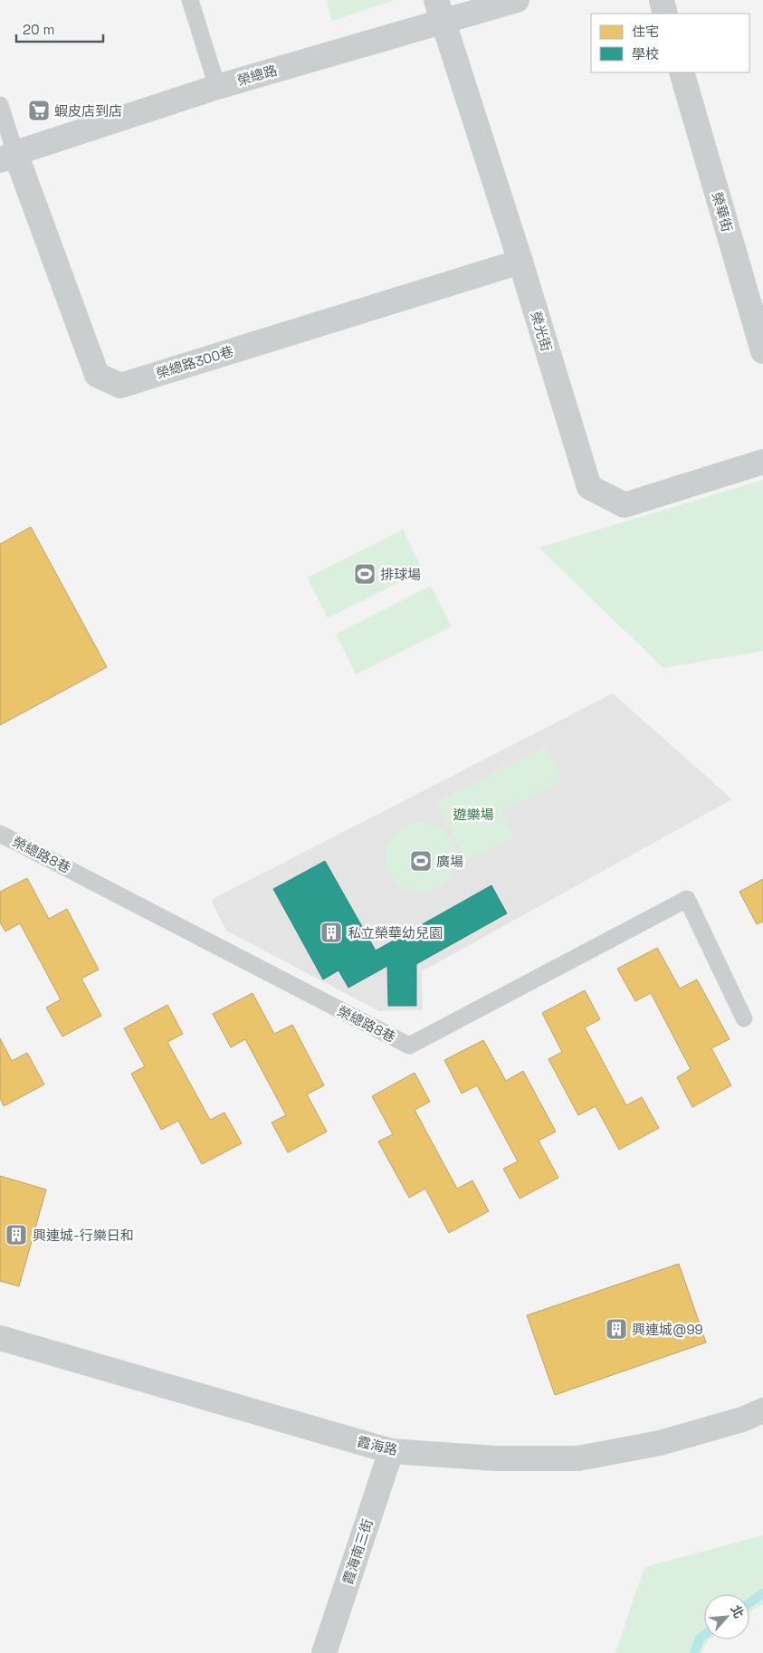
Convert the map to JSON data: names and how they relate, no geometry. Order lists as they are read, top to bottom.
{
  "streets": {
    "street": [
      "榮總路",
      "榮華街",
      "榮光街",
      "榮總路300巷",
      "霞海路",
      "霞海南三街"
    ],
    "lane": ["榮總路8巷"]
  },
  "crossings": [
    ["榮總路", "榮光街"],
    ["榮總路", "榮總路300巷"],
    ["榮光街", "榮總路300巷"],
    ["霞海路", "霞海南三街"]
  ],
  "parks": ["遊樂場"],
  "places": {
    "supermarket": ["蝦皮店到店"],
    "sports": ["排球場", "廣場"],
    "building": ["私立榮華幼兒園", "興連城-行樂日和", "興連城@99"]
  },
  "legend": ["住宅", "學校"],
  "scale_bar": "20 m",
  "north": "top right"
}
